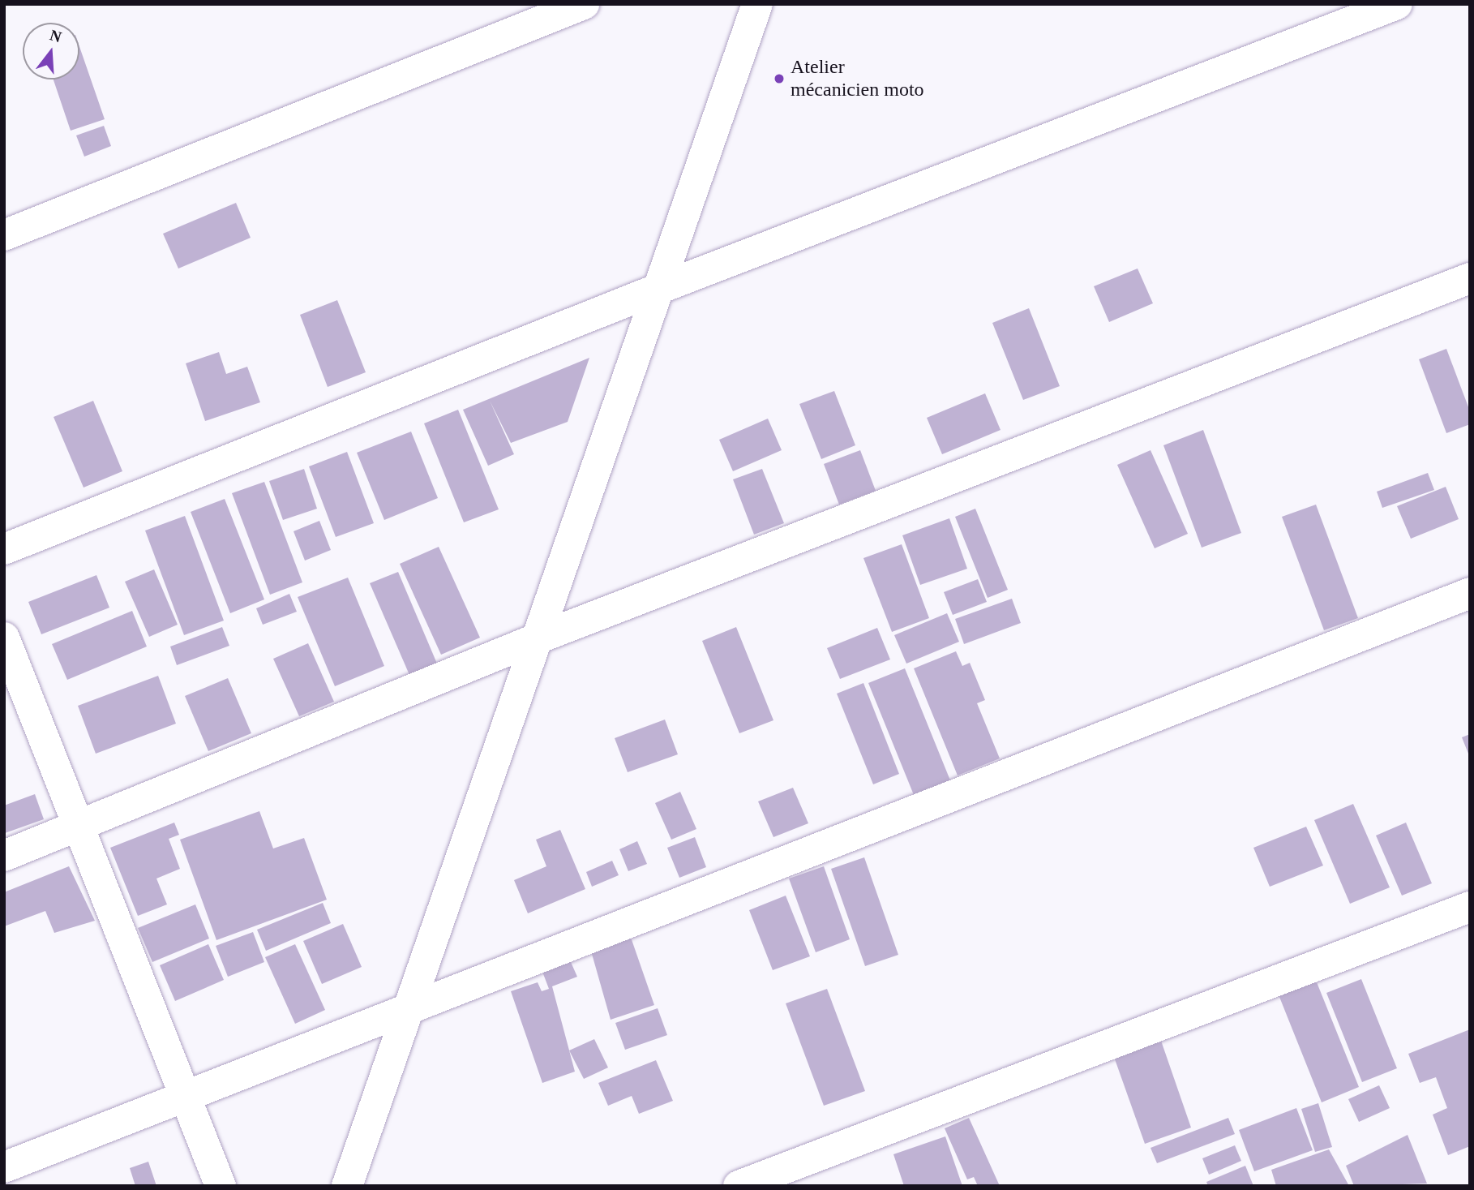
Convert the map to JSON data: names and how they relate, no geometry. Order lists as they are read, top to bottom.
{
  "places": ["Atelier mécanicien moto"],
  "north": "top"
}
